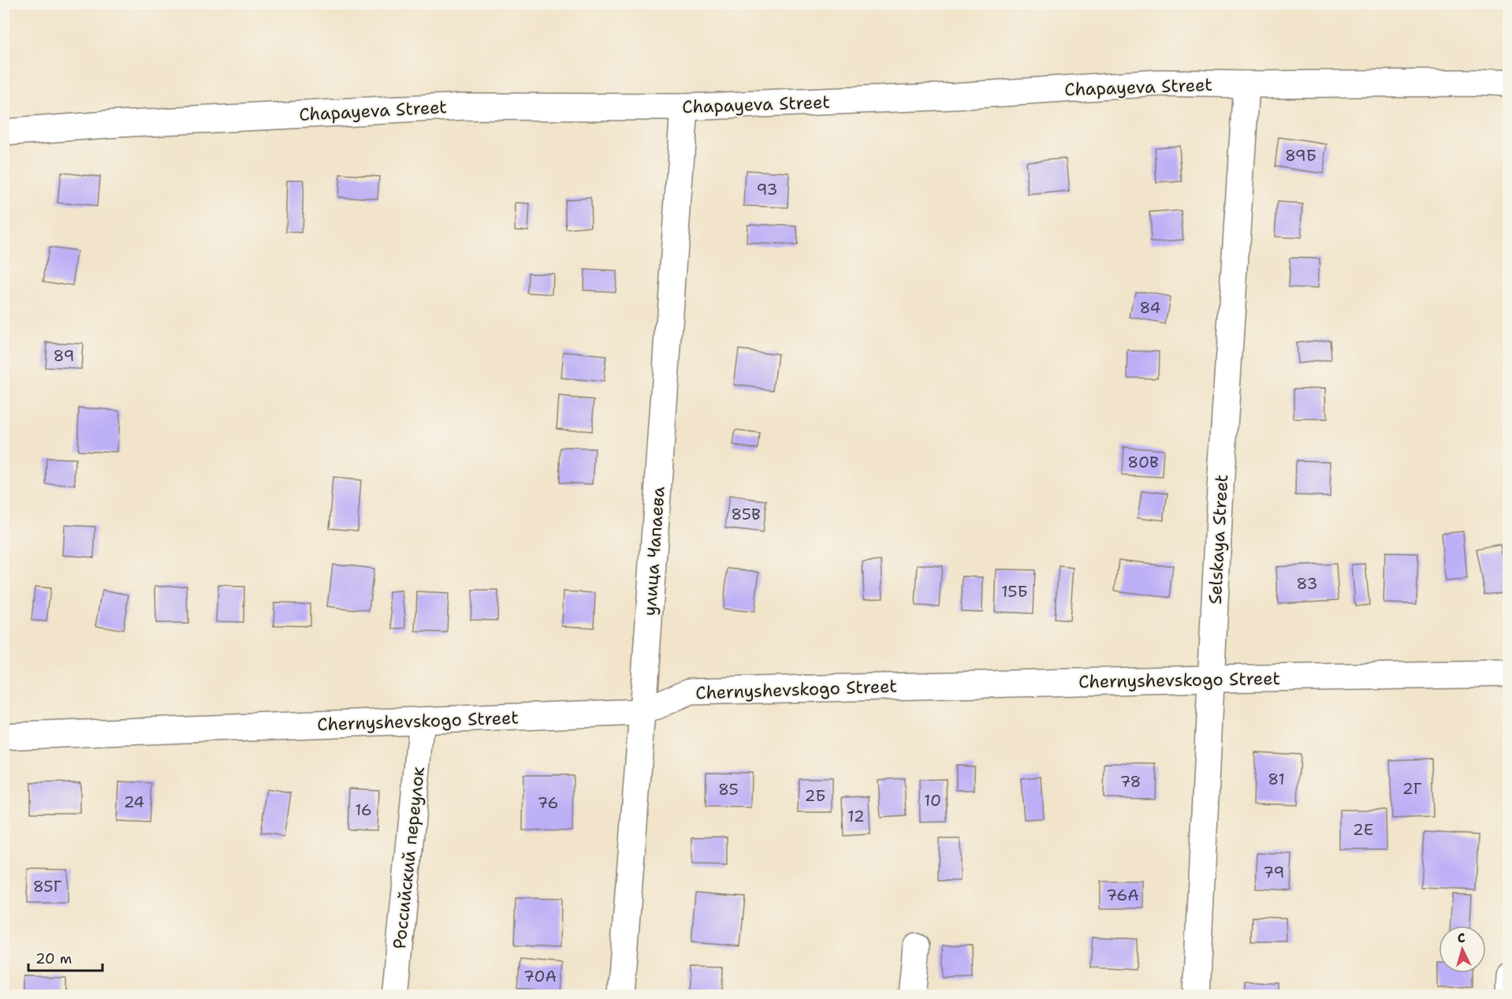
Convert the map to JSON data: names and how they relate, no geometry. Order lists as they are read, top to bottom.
{
  "streets": {
    "street": [
      "Chapayeva Street",
      "Selskaya Street",
      "улица Чапаева",
      "Chernyshevskogo Street",
      "Российский переулок"
    ]
  },
  "crossings": [
    ["Chapayeva Street", "Selskaya Street"],
    ["Chapayeva Street", "улица Чапаева"],
    ["Selskaya Street", "Chernyshevskogo Street"],
    ["улица Чапаева", "Chernyshevskogo Street"],
    ["Chernyshevskogo Street", "Российский переулок"]
  ],
  "house_numbers": [
    "89Б",
    "93",
    "84",
    "89",
    "80В",
    "85В",
    "83",
    "15Б",
    "81",
    "78",
    "2Г",
    "85",
    "2Б",
    "10",
    "24",
    "76",
    "16",
    "12",
    "2Е",
    "79",
    "85Г",
    "76А",
    "70А"
  ],
  "scale_bar": "20 m",
  "north": "top"
}
